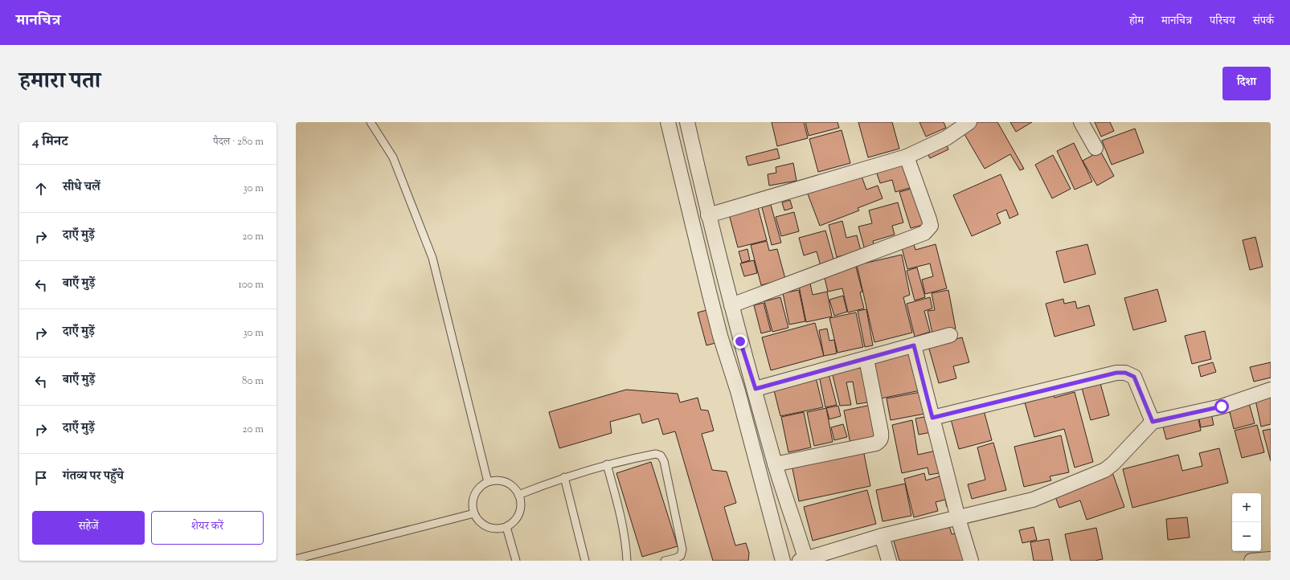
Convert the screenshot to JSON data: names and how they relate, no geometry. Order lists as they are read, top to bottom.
{
  "page": {
    "header": "मानचित्र",
    "nav": [
      "होम",
      "मानचित्र",
      "परिचय",
      "संपर्क"
    ],
    "title": "हमारा पता",
    "buttons": [
      "दिशा",
      ["सहेजें", "शेयर करें"]
    ],
    "heading": ["4 मिनट", "पैदल · 280 m"],
    "list": [
      ["सीधे चलें", "30 m"],
      ["दाएँ मुड़ें", "20 m"],
      ["बाएँ मुड़ें", "100 m"],
      ["दाएँ मुड़ें", "30 m"],
      ["बाएँ मुड़ें", "80 m"],
      ["दाएँ मुड़ें", "20 m"],
      "गंतव्य पर पहुँचे"
    ],
    "map_buttons": ["+", "−"]
  }
}
